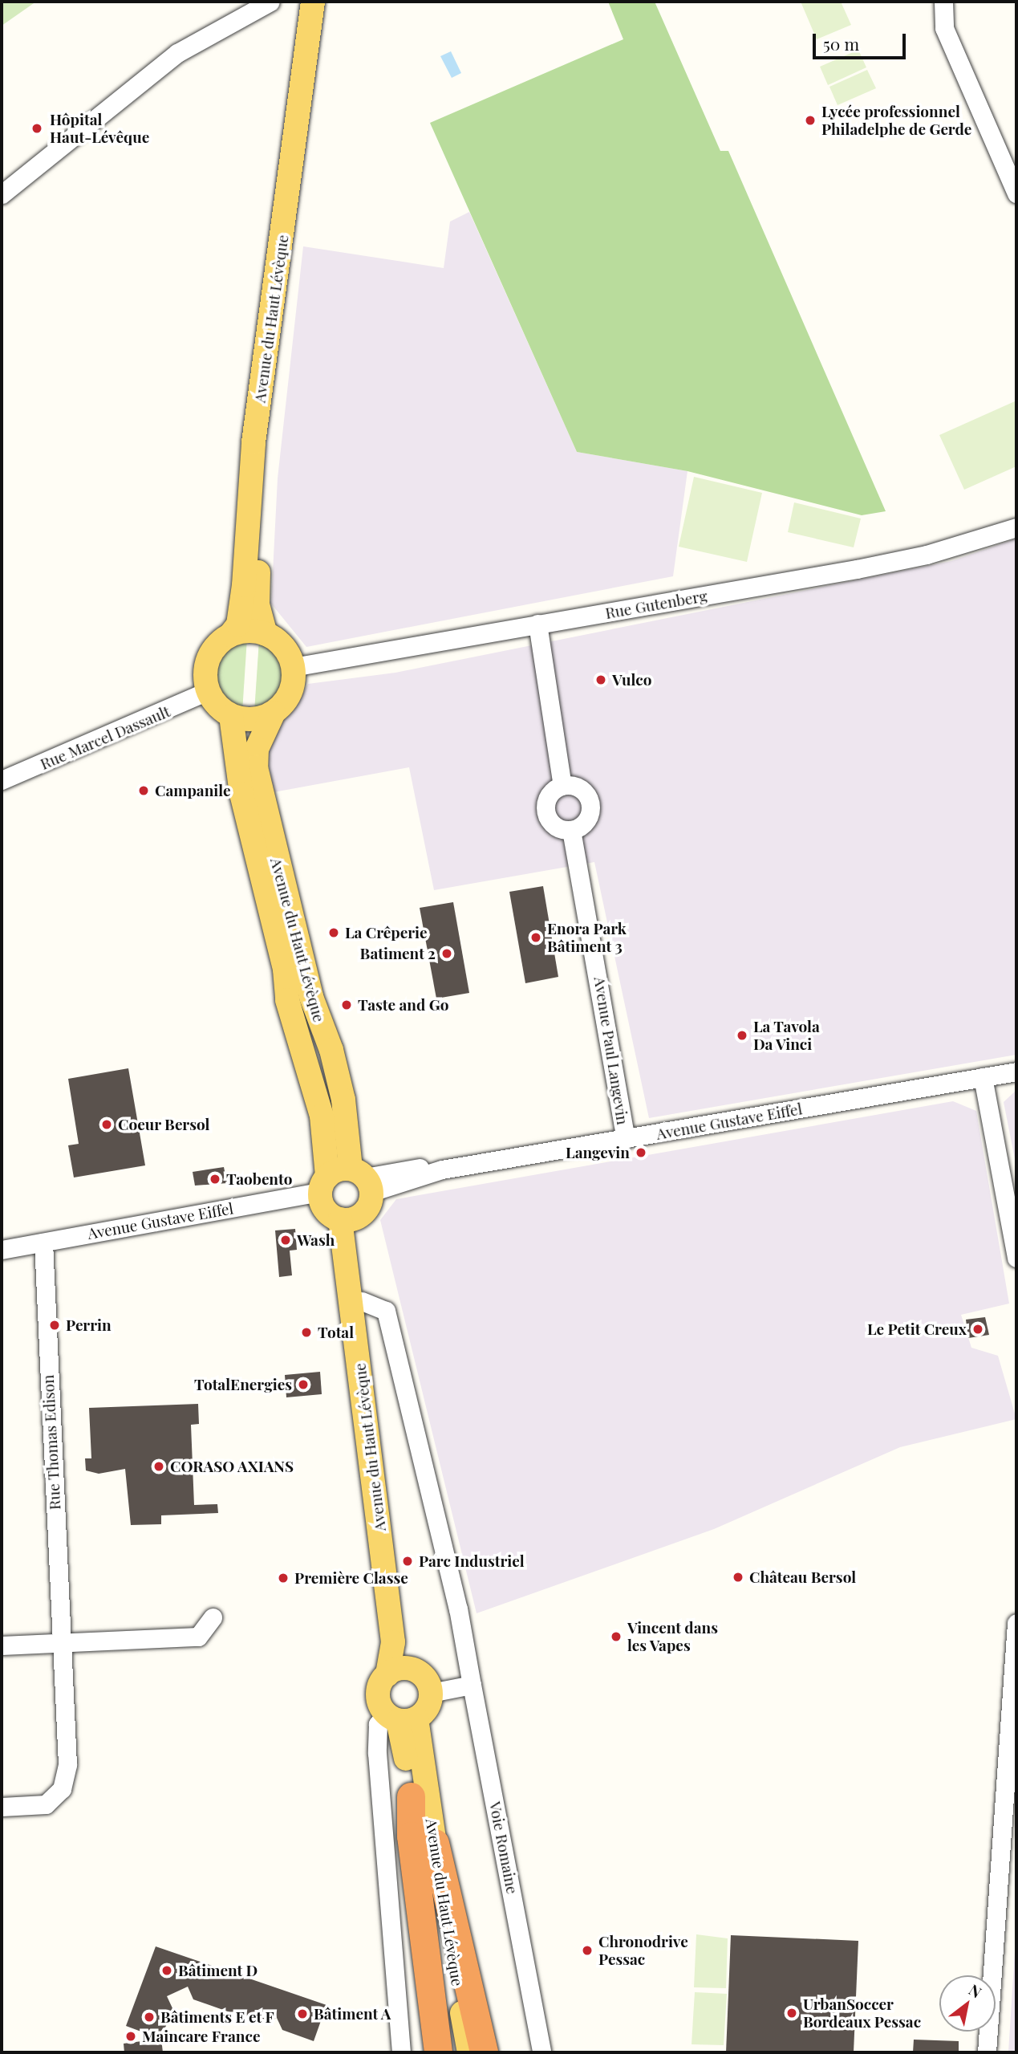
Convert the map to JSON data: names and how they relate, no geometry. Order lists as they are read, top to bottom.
{
  "streets": {
    "main road": ["Avenue du Haut Lévèque"],
    "street": [
      "Rue Gutenberg",
      "Rue Marcel Dassault",
      "Avenue Paul Langevin",
      "Avenue Gustave Eiffel",
      "Rue Thomas Edison",
      "Voie Romaine"
    ]
  },
  "crossings": [
    ["Avenue du Haut Lévèque", "Rue Gutenberg"],
    ["Avenue du Haut Lévèque", "Rue Marcel Dassault"],
    ["Avenue du Haut Lévèque", "Avenue Gustave Eiffel"],
    ["Avenue du Haut Lévèque", "Voie Romaine"],
    ["Rue Gutenberg", "Rue Marcel Dassault"],
    ["Avenue Paul Langevin", "Avenue Gustave Eiffel"],
    ["Avenue Gustave Eiffel", "Rue Thomas Edison"]
  ],
  "places": [
    "Lycée professionnel Philadelphe de Gerde",
    "Hôpital Haut-Lévêque",
    "Vulco",
    "Campanile",
    "La Crêperie",
    "Enora Park Bâtiment 3",
    "Batiment 2",
    "Taste and Go",
    "La Tavola Da Vinci",
    "Coeur Bersol",
    "Langevin",
    "Taobento",
    "Wash",
    "Perrin",
    "Le Petit Creux",
    "Total",
    "TotalEnergies",
    "CORASO AXIANS",
    "Parc Industriel",
    "Château Bersol",
    "Première Classe",
    "Vincent dans les Vapes",
    "Chronodrive Pessac",
    "Bâtiment D",
    "UrbanSoccer Bordeaux Pessac",
    "Bâtiment A",
    "Bâtiments E et F",
    "Maincare France"
  ],
  "scale_bar": "50 m",
  "north": "top right"
}
